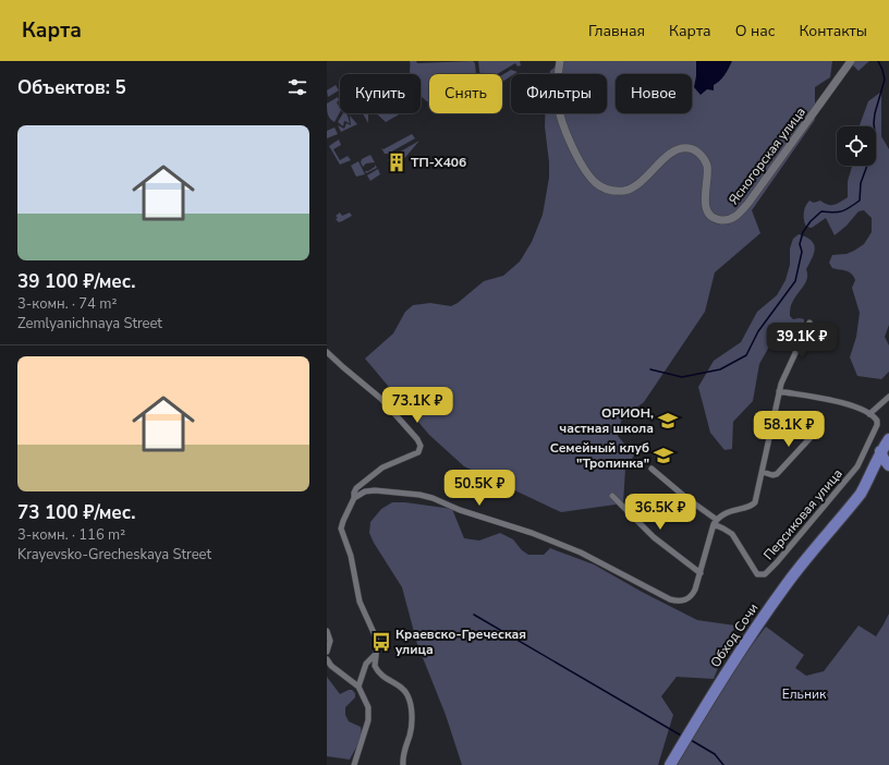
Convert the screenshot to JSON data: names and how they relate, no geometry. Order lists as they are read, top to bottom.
{
  "streets": {
    "highway": ["Обход Сочи"],
    "street": ["Ясногорская улица", "Персиковая улица"]
  },
  "parks": ["Ельник"],
  "places": {
    "building": ["ТП-Х406"],
    "school or university": ["ОРИОН, частная школа", "Семейный клуб \"Тропинка\""],
    "bus stop": ["Краевско-Греческая улица"]
  },
  "page": {
    "header": "Карта",
    "nav": [
      "Главная",
      "Карта",
      "О нас",
      "Контакты"
    ],
    "heading": "Объектов: 5",
    "chip": [
      "Купить",
      "Снять",
      "Фильтры",
      "Новое"
    ],
    "list": [
      {
        "name": "39 100 ₽/мес.",
        "note": "3-комн. · 74 m² · Zemlyanichnaya Street"
      },
      {
        "name": "73 100 ₽/мес.",
        "note": "3-комн. · 116 m² · Krayevsko-Grecheskaya Street"
      }
    ],
    "price": [
      "39.1K ₽",
      "73.1K ₽",
      "58.1K ₽",
      "50.5K ₽",
      "36.5K ₽"
    ]
  }
}
